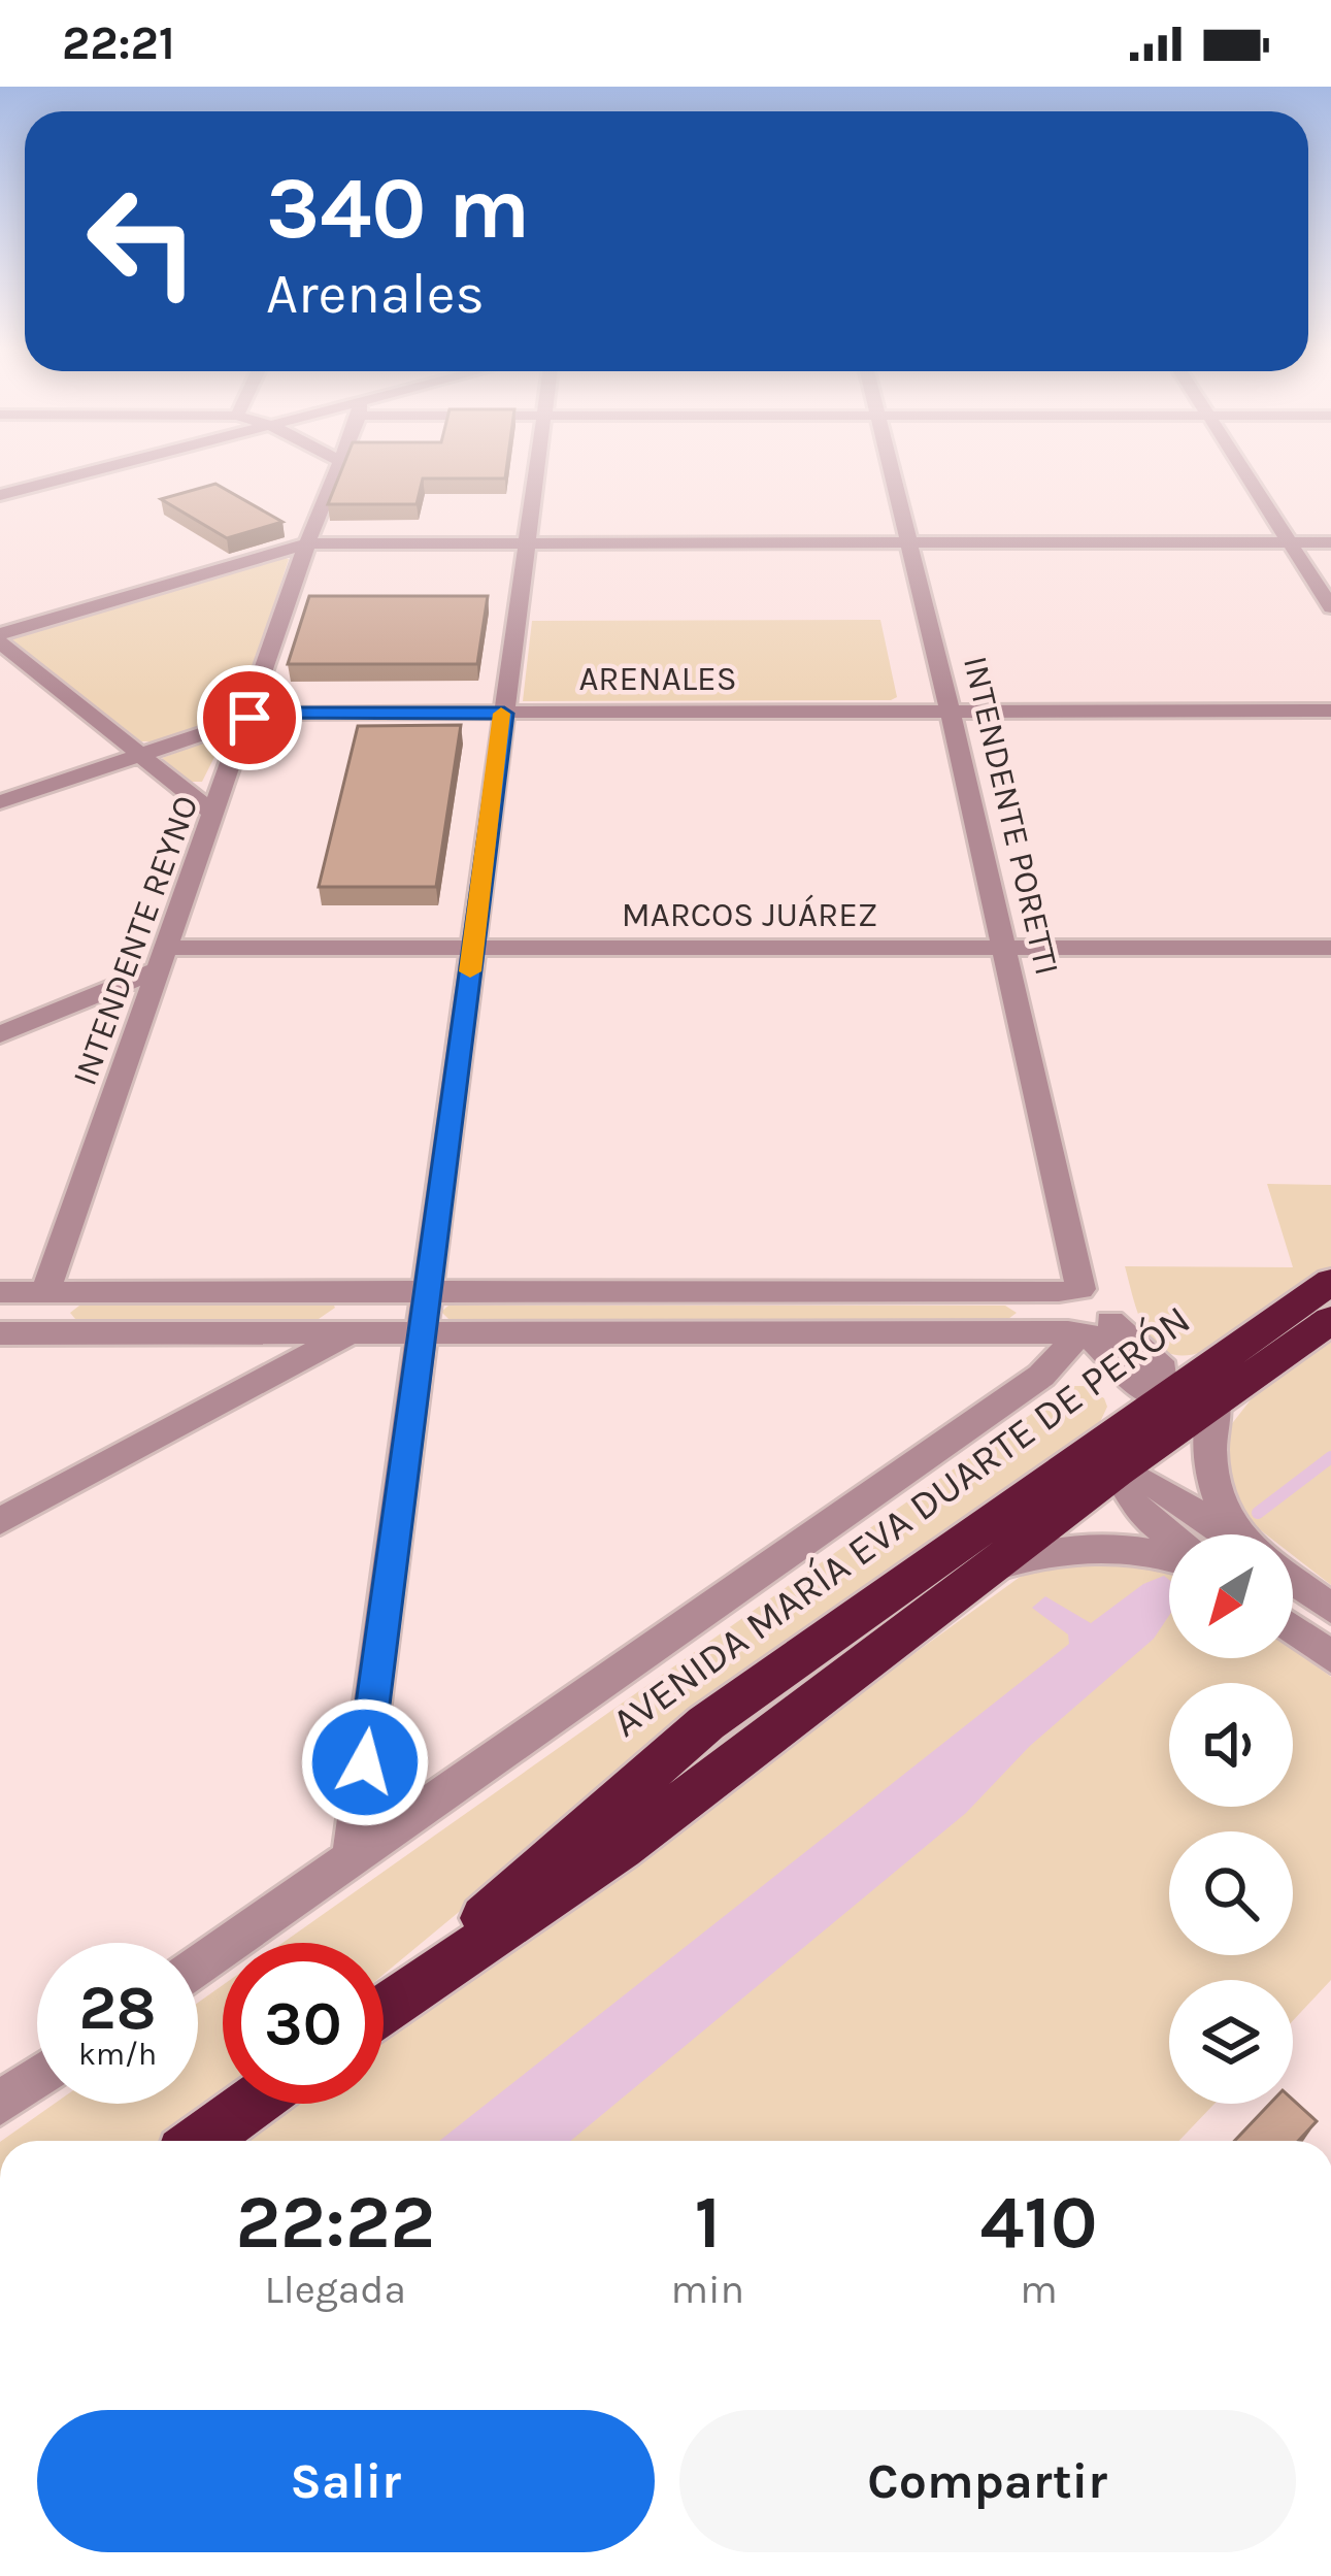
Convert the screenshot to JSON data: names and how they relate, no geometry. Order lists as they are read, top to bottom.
{
  "streets": {
    "highway": ["AVENIDA MARÍA EVA DUARTE DE PERÓN"],
    "street": [
      "ARENALES",
      "INTENDENTE PORETTI",
      "MARCOS JUÁREZ",
      "INTENDENTE REYNO"
    ]
  },
  "crossings": [
    ["ARENALES", "INTENDENTE PORETTI"],
    ["ARENALES", "INTENDENTE REYNO"],
    ["INTENDENTE PORETTI", "MARCOS JUÁREZ"],
    ["MARCOS JUÁREZ", "INTENDENTE REYNO"]
  ],
  "north": "bottom left",
  "page": {
    "status": "22:21",
    "turn": ["340 m", "Arenales"],
    "speed": "28 km/h",
    "limit": "30",
    "eta": [
      "22:22",
      "Llegada",
      "1",
      "min",
      "410",
      "m"
    ],
    "buttons": ["Salir", "Compartir"]
  }
}
